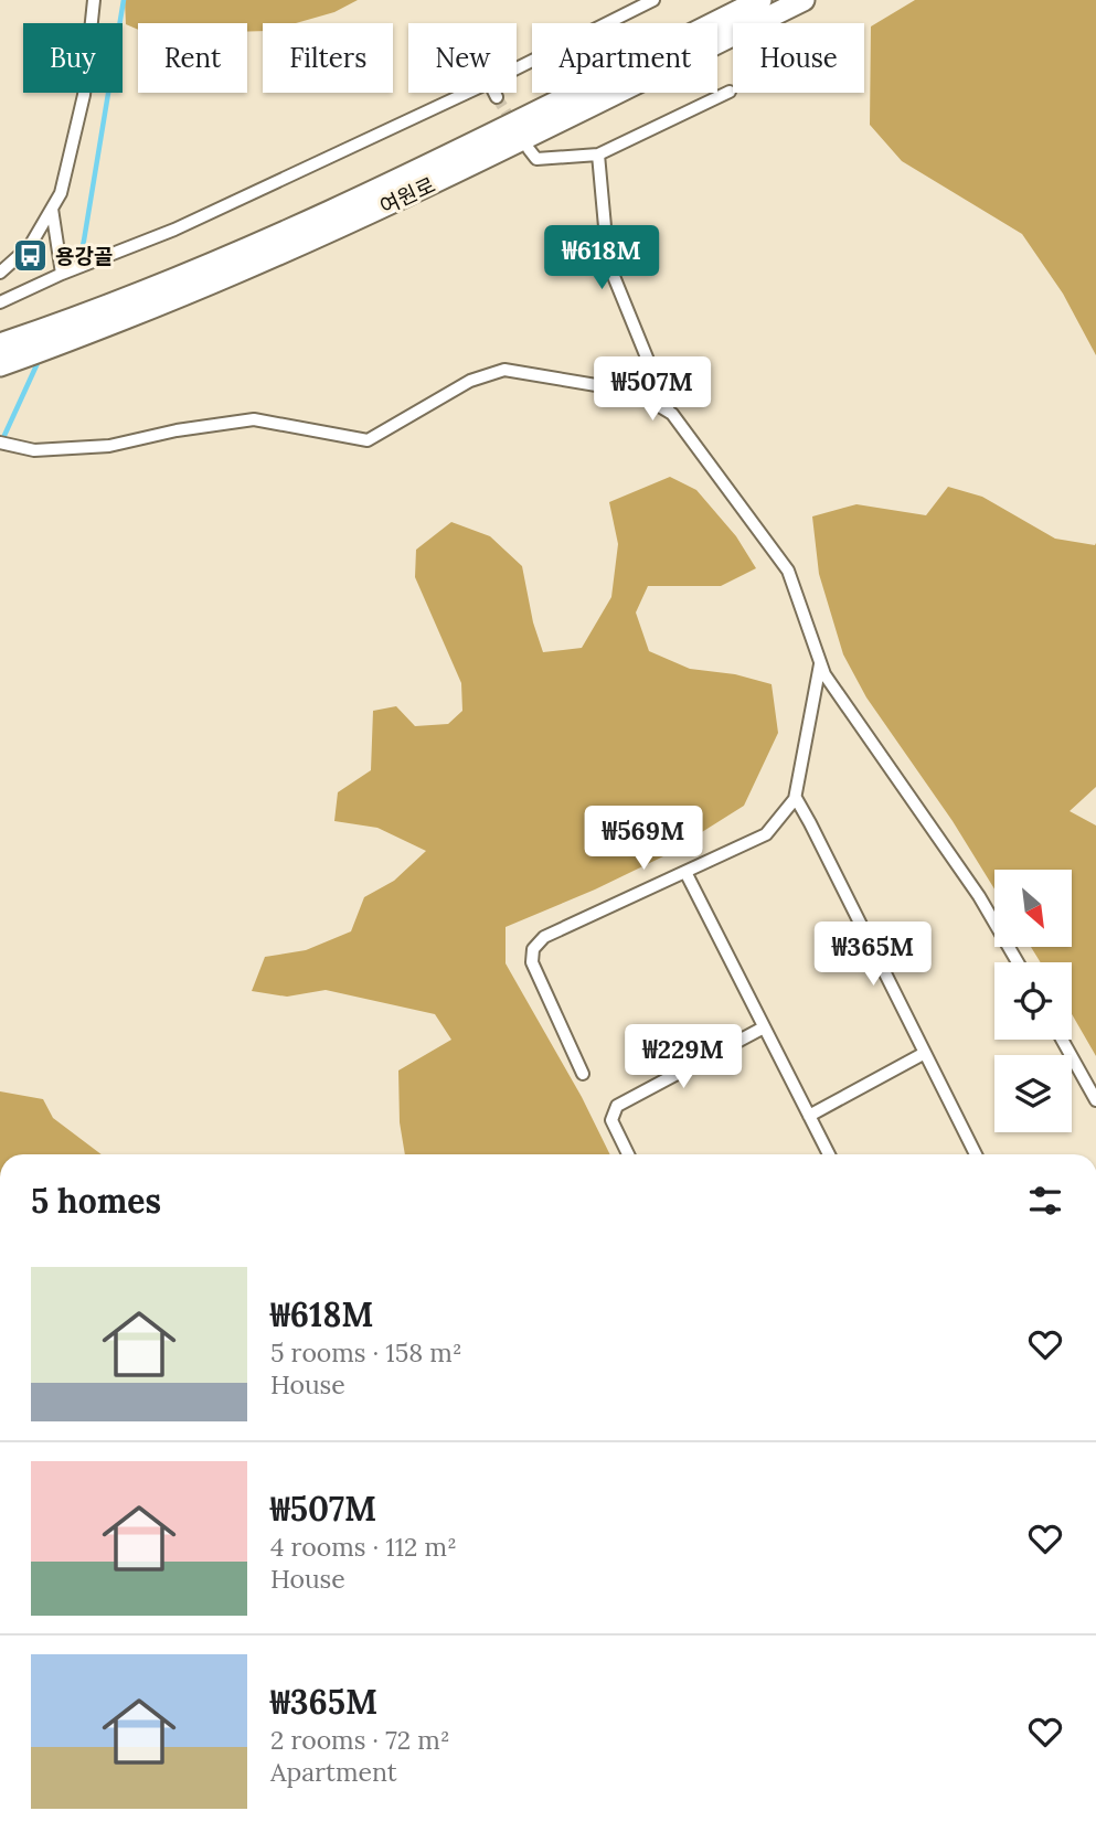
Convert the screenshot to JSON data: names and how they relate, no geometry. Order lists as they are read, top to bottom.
{
  "streets": {
    "highway": ["여원로"]
  },
  "places": {
    "bus stop": ["용강골"]
  },
  "north": "bottom right",
  "page": {
    "chip": [
      "Buy",
      "Rent",
      "Filters",
      "New",
      "Apartment",
      "House"
    ],
    "price": [
      "₩618M",
      "₩507M",
      "₩569M",
      "₩365M",
      "₩229M"
    ],
    "heading": "5 homes",
    "list": [
      {
        "name": "₩618M",
        "note": "5 rooms · 158 m² · House"
      },
      {
        "name": "₩507M",
        "note": "4 rooms · 112 m² · House"
      },
      {
        "name": "₩365M",
        "note": "2 rooms · 72 m² · Apartment"
      }
    ]
  }
}
